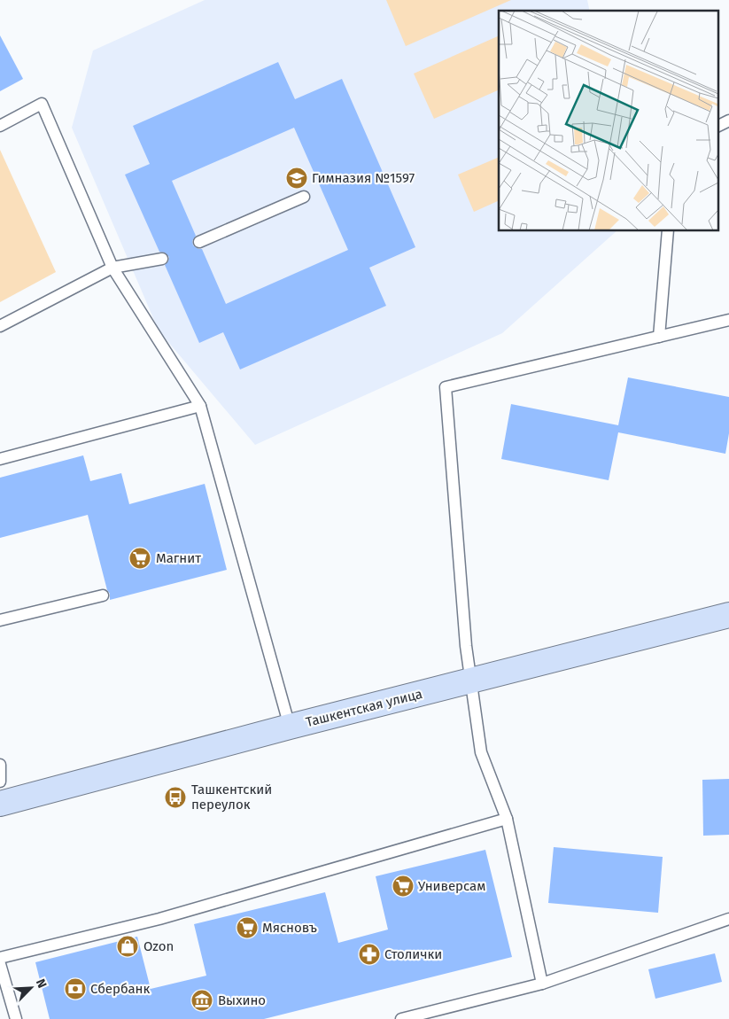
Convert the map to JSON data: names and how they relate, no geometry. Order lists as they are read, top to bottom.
{
  "streets": {
    "main road": ["Ташкентская улица"]
  },
  "places": {
    "school or university": ["Гимназия №1597"],
    "supermarket": ["Магнит", "Универсам", "Мясновъ"],
    "bus stop": ["Ташкентский переулок"],
    "shop": ["Ozon"],
    "pharmacy": ["Столички"],
    "bank": ["Сбербанк"],
    "museum": ["Выхино"]
  },
  "north": "top right"
}
